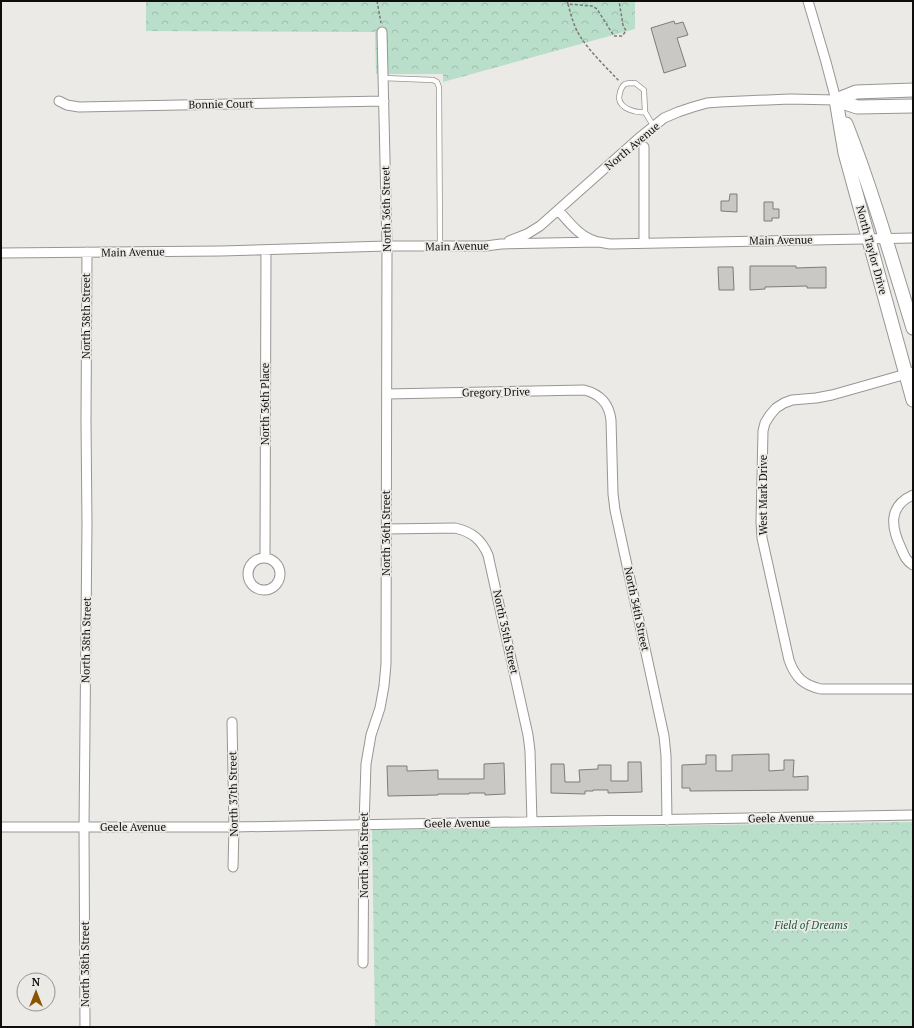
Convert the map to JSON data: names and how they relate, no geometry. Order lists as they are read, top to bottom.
{
  "streets": {
    "main road": ["North Avenue", "North Taylor Drive"],
    "street": [
      "Bonnie Court",
      "North 36th Street",
      "Main Avenue",
      "North 38th Street",
      "Gregory Drive",
      "North 36th Place",
      "West Mark Drive",
      "North 34th Street",
      "North 35th Street",
      "North 37th Street",
      "Geele Avenue"
    ]
  },
  "crossings": [
    ["Bonnie Court", "North 36th Street"],
    ["North Avenue", "Main Avenue"],
    ["North Avenue", "North Taylor Drive"],
    ["North 36th Street", "Main Avenue"],
    ["North 36th Street", "Gregory Drive"],
    ["North 36th Street", "North 35th Street"],
    ["North 36th Street", "Geele Avenue"],
    ["Main Avenue", "North Taylor Drive"],
    ["Main Avenue", "North 38th Street"],
    ["Main Avenue", "North 36th Place"],
    ["North Taylor Drive", "West Mark Drive"],
    ["North 38th Street", "Geele Avenue"],
    ["Gregory Drive", "North 34th Street"],
    ["North 34th Street", "Geele Avenue"],
    ["North 35th Street", "Geele Avenue"],
    ["North 37th Street", "Geele Avenue"]
  ],
  "parks": ["Field of Dreams"],
  "north": "top"
}
